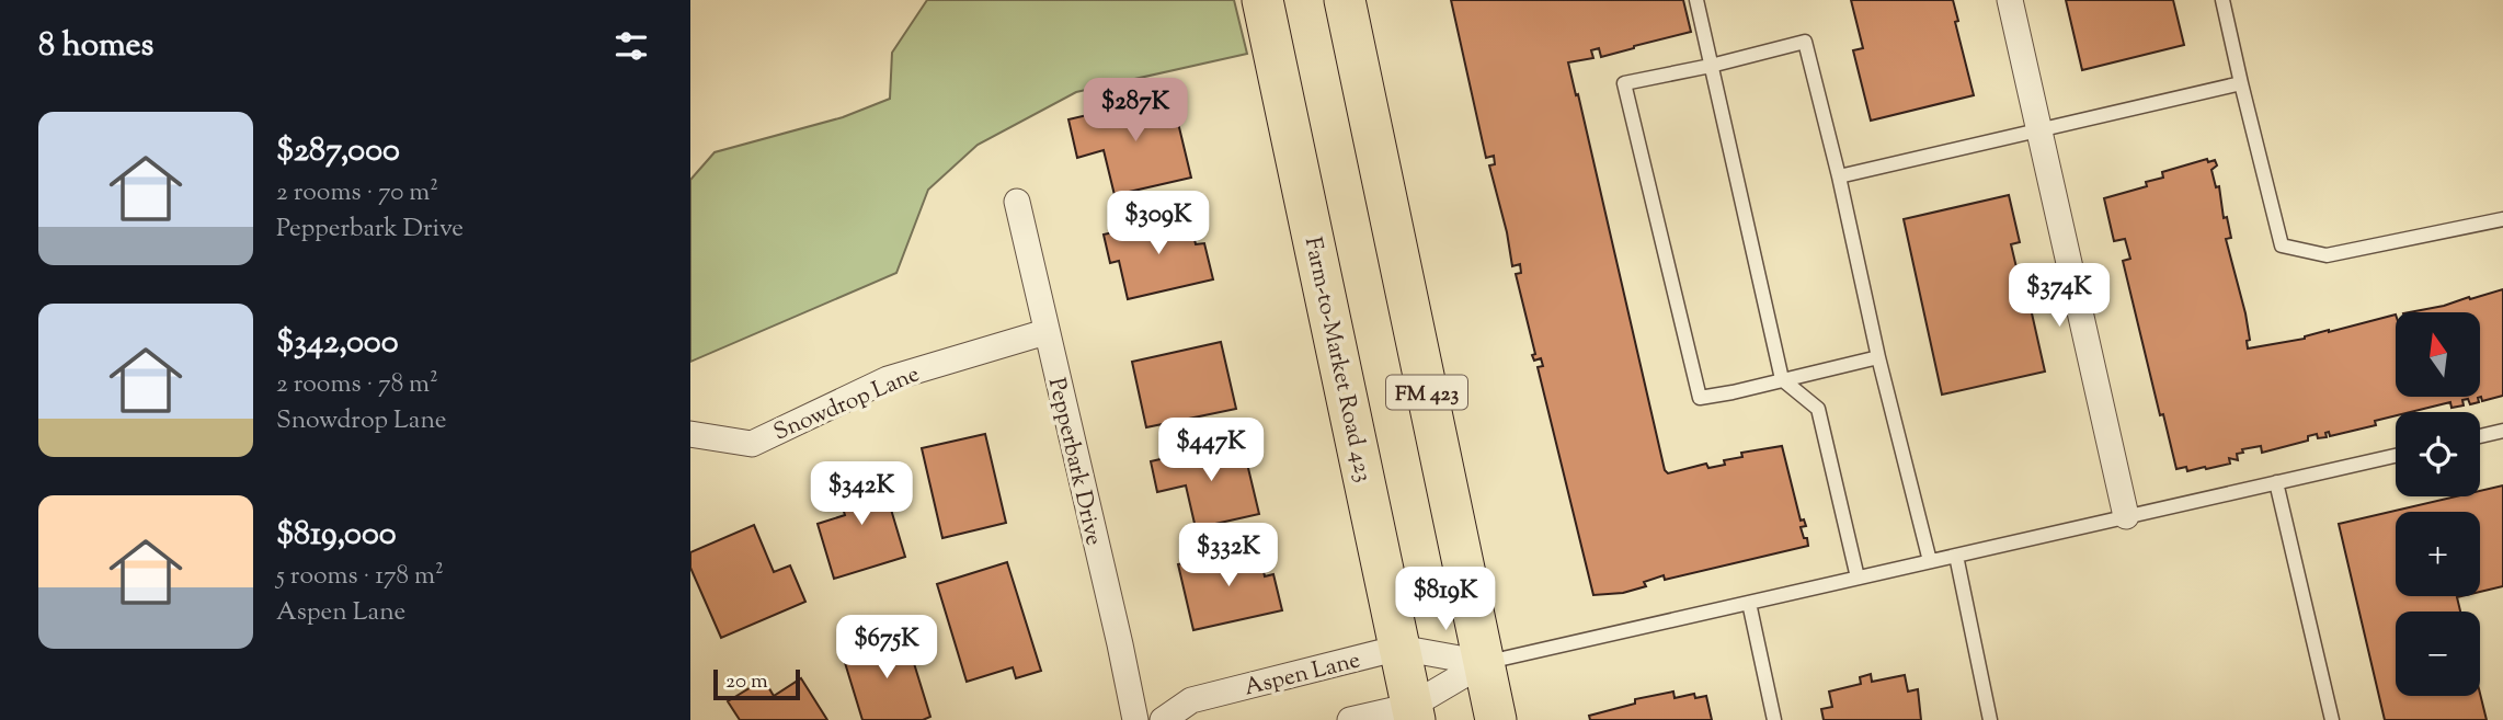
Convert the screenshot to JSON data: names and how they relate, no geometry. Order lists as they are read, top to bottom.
{
  "streets": {
    "main road": ["Farm-to-Market Road 423", "FM 423"],
    "street": ["Snowdrop Lane", "Pepperbark Drive", "Aspen Lane"]
  },
  "crossings": [
    ["Farm-to-Market Road 423", "Aspen Lane"],
    ["FM 423", "Aspen Lane"],
    ["Snowdrop Lane", "Pepperbark Drive"]
  ],
  "scale_bar": "20 m",
  "north": "top",
  "page": {
    "heading": "8 homes",
    "price": [
      "$287K",
      "$309K",
      "$374K",
      "$447K",
      "$342K",
      "$332K",
      "$819K",
      "$675K"
    ],
    "list": [
      {
        "name": "$287,000",
        "note": "2 rooms · 70 m² · Pepperbark Drive"
      },
      {
        "name": "$342,000",
        "note": "2 rooms · 78 m² · Snowdrop Lane"
      },
      {
        "name": "$819,000",
        "note": "5 rooms · 178 m² · Aspen Lane"
      }
    ],
    "map_buttons": ["+", "−"],
    "scale": "20 m"
  }
}
